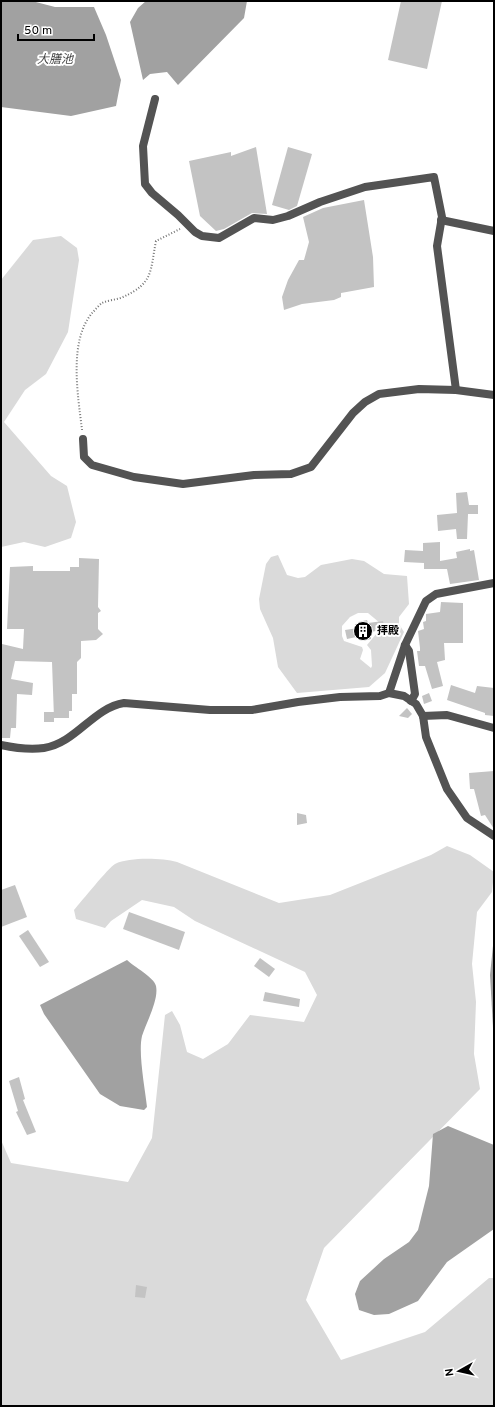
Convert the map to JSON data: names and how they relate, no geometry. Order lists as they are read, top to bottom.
{
  "water": ["大膳池"],
  "places": {
    "building": ["拝殿"]
  },
  "scale_bar": "50 m",
  "north": "left"
}
